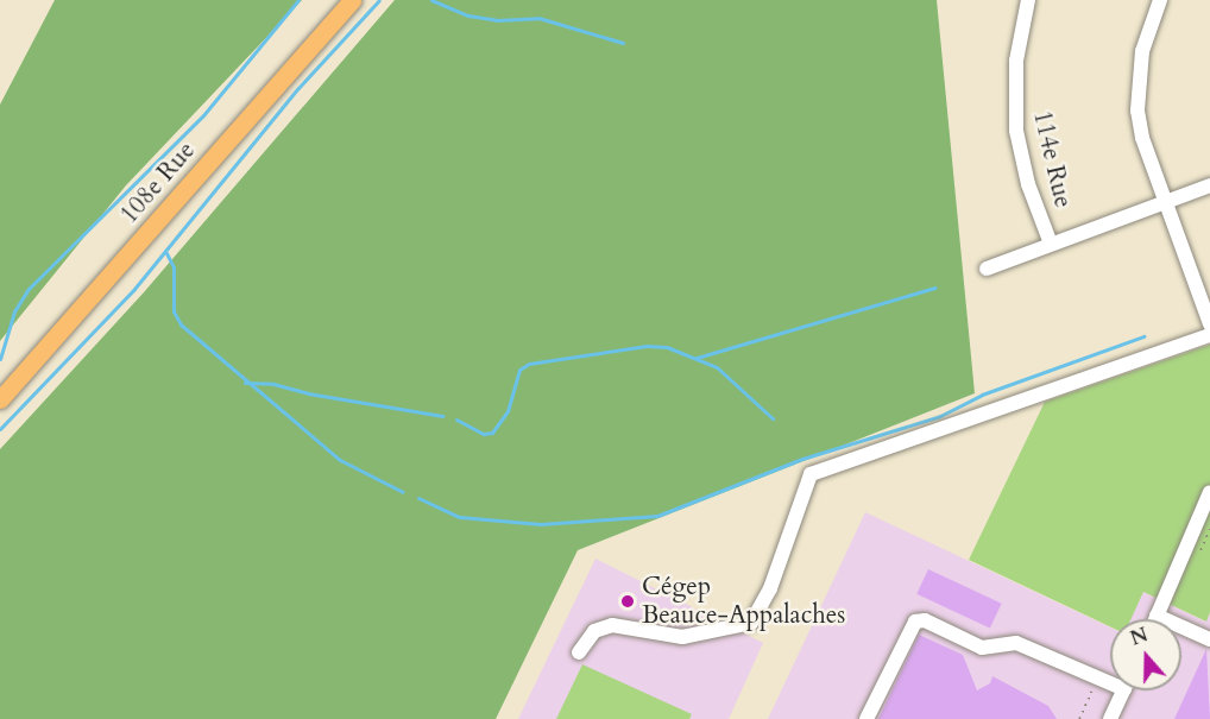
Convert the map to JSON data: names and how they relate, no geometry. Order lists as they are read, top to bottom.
{
  "streets": {
    "main road": ["108e Rue"],
    "street": ["114e Rue"]
  },
  "places": ["Cégep Beauce-Appalaches"],
  "north": "top"
}
